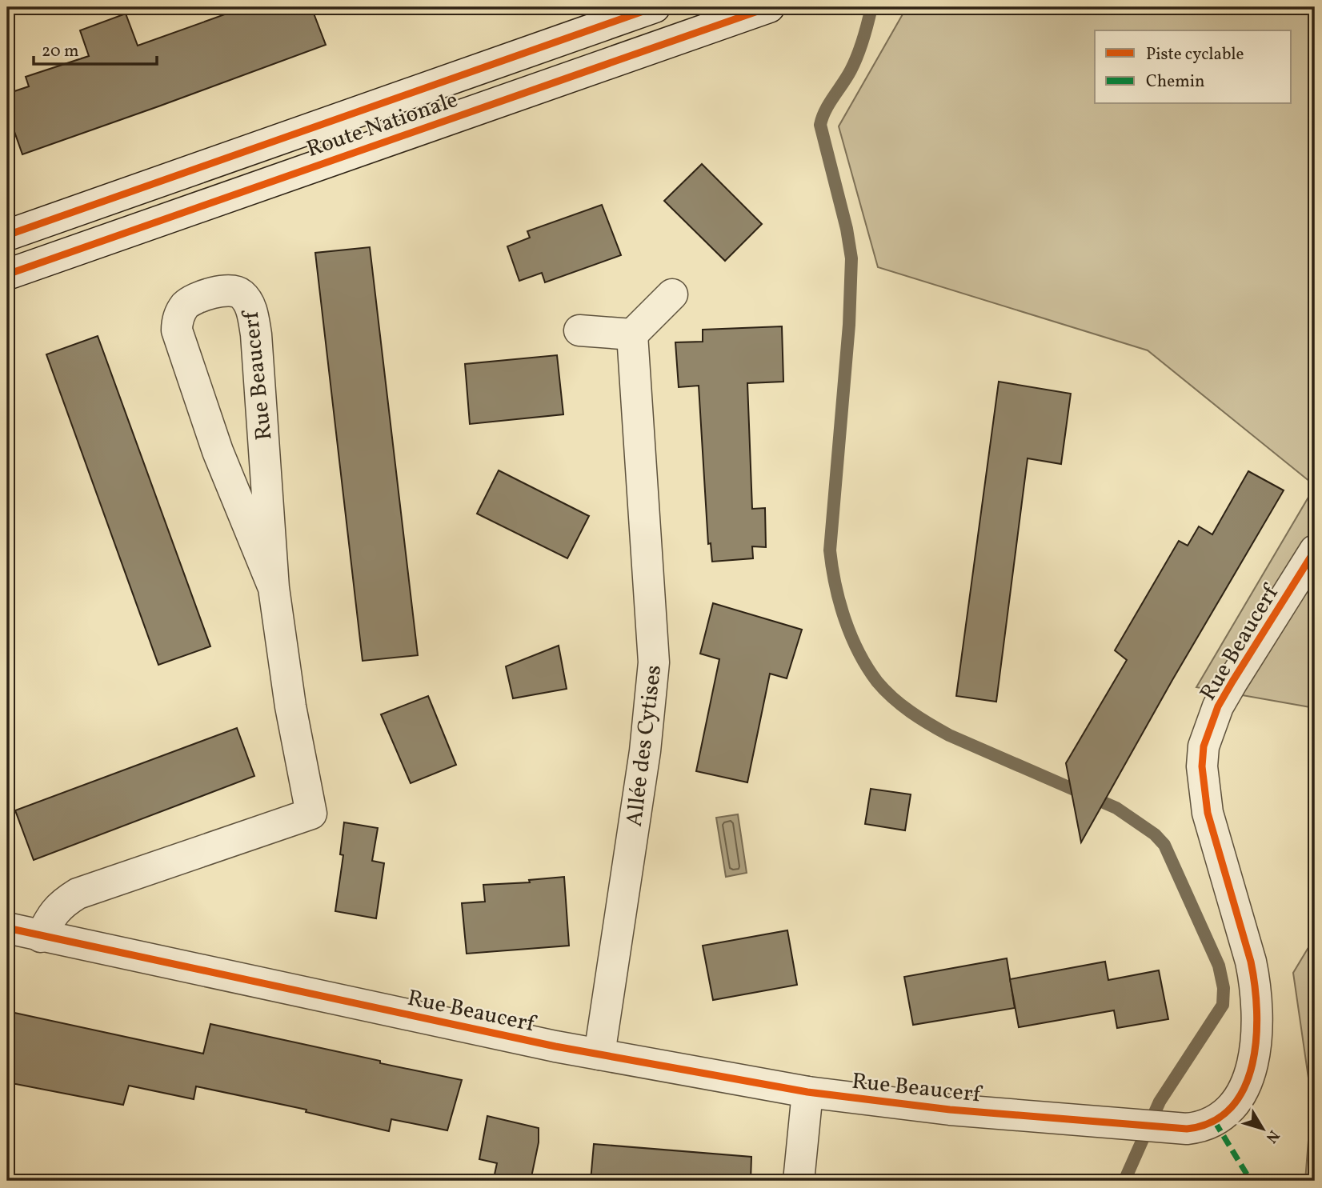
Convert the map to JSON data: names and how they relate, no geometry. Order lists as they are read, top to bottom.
{
  "streets": {
    "street": ["Route Nationale", "Rue Beaucerf", "Allée des Cytises"]
  },
  "crossings": [
    ["Rue Beaucerf", "Allée des Cytises"]
  ],
  "legend": ["Piste cyclable", "Chemin"],
  "scale_bar": "20 m",
  "north": "bottom right"
}
